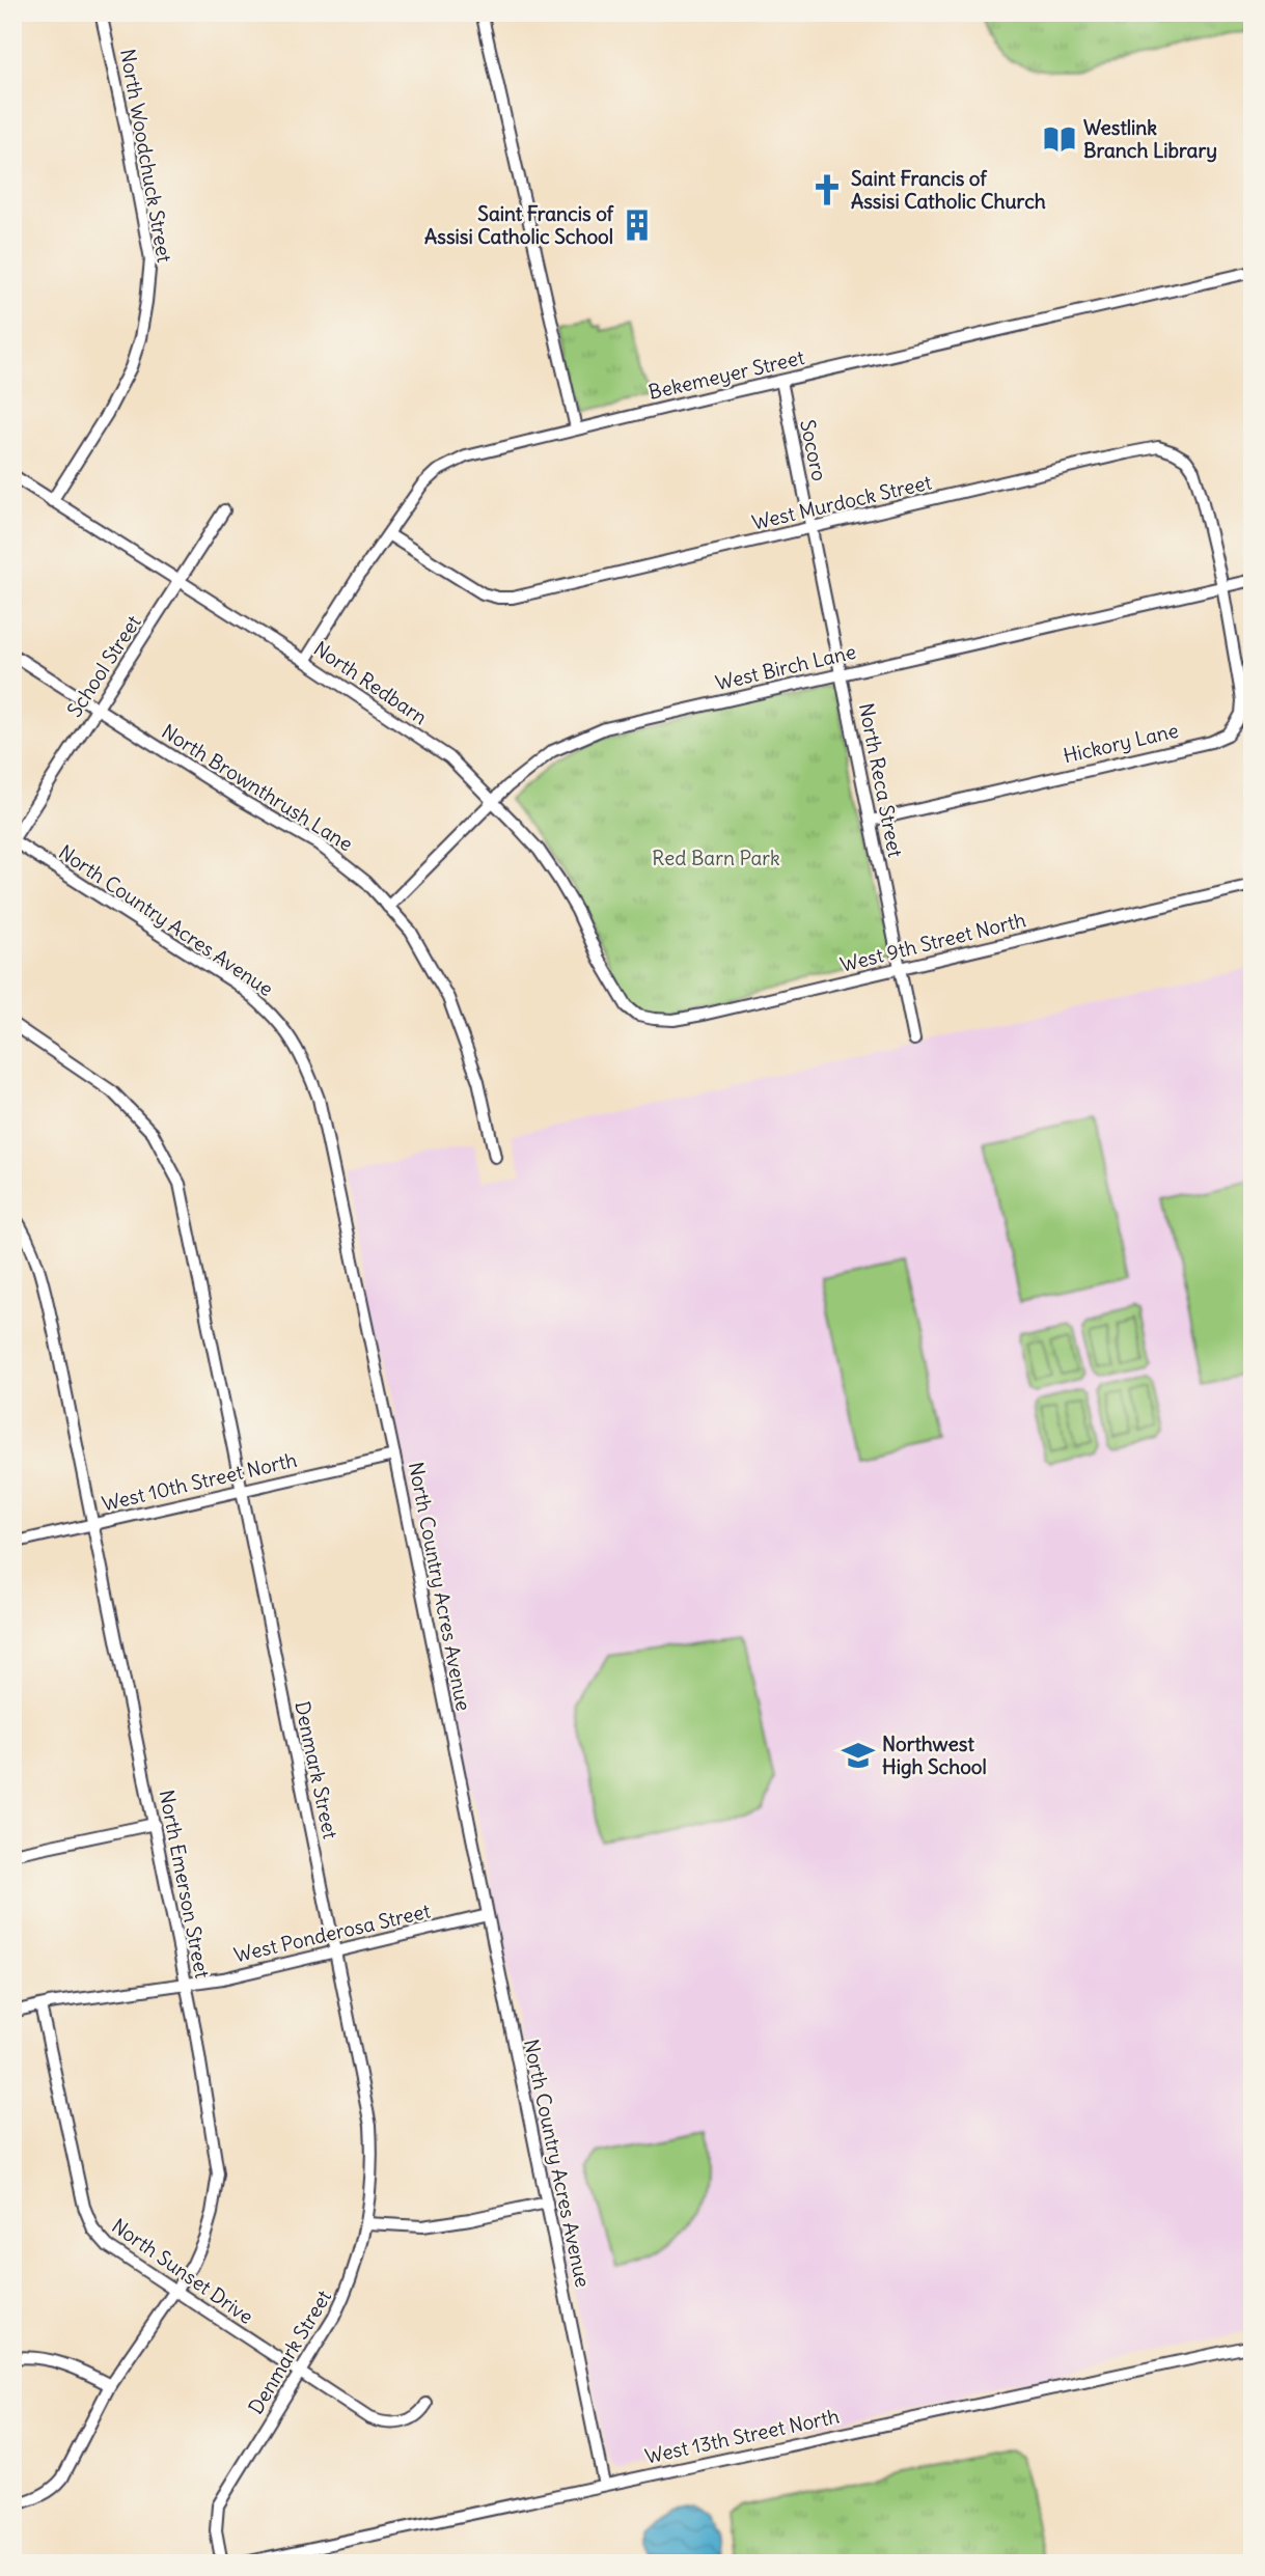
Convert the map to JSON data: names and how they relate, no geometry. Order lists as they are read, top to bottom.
{
  "streets": {
    "street": [
      "North Woodchuck Street",
      "Bekemeyer Street",
      "Socoro",
      "West Murdock Street",
      "School Street",
      "West Birch Lane",
      "North Redbarn",
      "Hickory Lane",
      "North Reca Street",
      "North Brownthrush Lane",
      "North Country Acres Avenue",
      "West 9th Street North",
      "West 10th Street North",
      "Denmark Street",
      "North Emerson Street",
      "West Ponderosa Street",
      "North Sunset Drive",
      "West 13th Street North"
    ]
  },
  "crossings": [
    ["North Woodchuck Street", "North Redbarn"],
    ["Bekemeyer Street", "Socoro"],
    ["Bekemeyer Street", "West Murdock Street"],
    ["Bekemeyer Street", "North Redbarn"],
    ["Socoro", "West Murdock Street"],
    ["Socoro", "North Reca Street"],
    ["West Murdock Street", "West Birch Lane"],
    ["West Murdock Street", "Hickory Lane"],
    ["West Murdock Street", "North Reca Street"],
    ["School Street", "North Redbarn"],
    ["School Street", "North Brownthrush Lane"],
    ["School Street", "North Country Acres Avenue"],
    ["West Birch Lane", "North Redbarn"],
    ["West Birch Lane", "Hickory Lane"],
    ["West Birch Lane", "North Reca Street"],
    ["West Birch Lane", "North Brownthrush Lane"],
    ["North Redbarn", "West 9th Street North"],
    ["Hickory Lane", "North Reca Street"],
    ["North Reca Street", "West 9th Street North"],
    ["North Country Acres Avenue", "West 10th Street North"],
    ["North Country Acres Avenue", "West Ponderosa Street"],
    ["North Country Acres Avenue", "West 13th Street North"],
    ["West 10th Street North", "Denmark Street"],
    ["West 10th Street North", "North Emerson Street"],
    ["Denmark Street", "West Ponderosa Street"],
    ["Denmark Street", "North Sunset Drive"],
    ["North Emerson Street", "West Ponderosa Street"],
    ["North Emerson Street", "North Sunset Drive"],
    ["West Ponderosa Street", "North Sunset Drive"]
  ],
  "parks": ["Red Barn Park"],
  "places": {
    "library": ["Westlink Branch Library"],
    "church": ["Saint Francis of Assisi Catholic Church"],
    "building": ["Saint Francis of Assisi Catholic School"],
    "school or university": ["Northwest High School"]
  }
}
